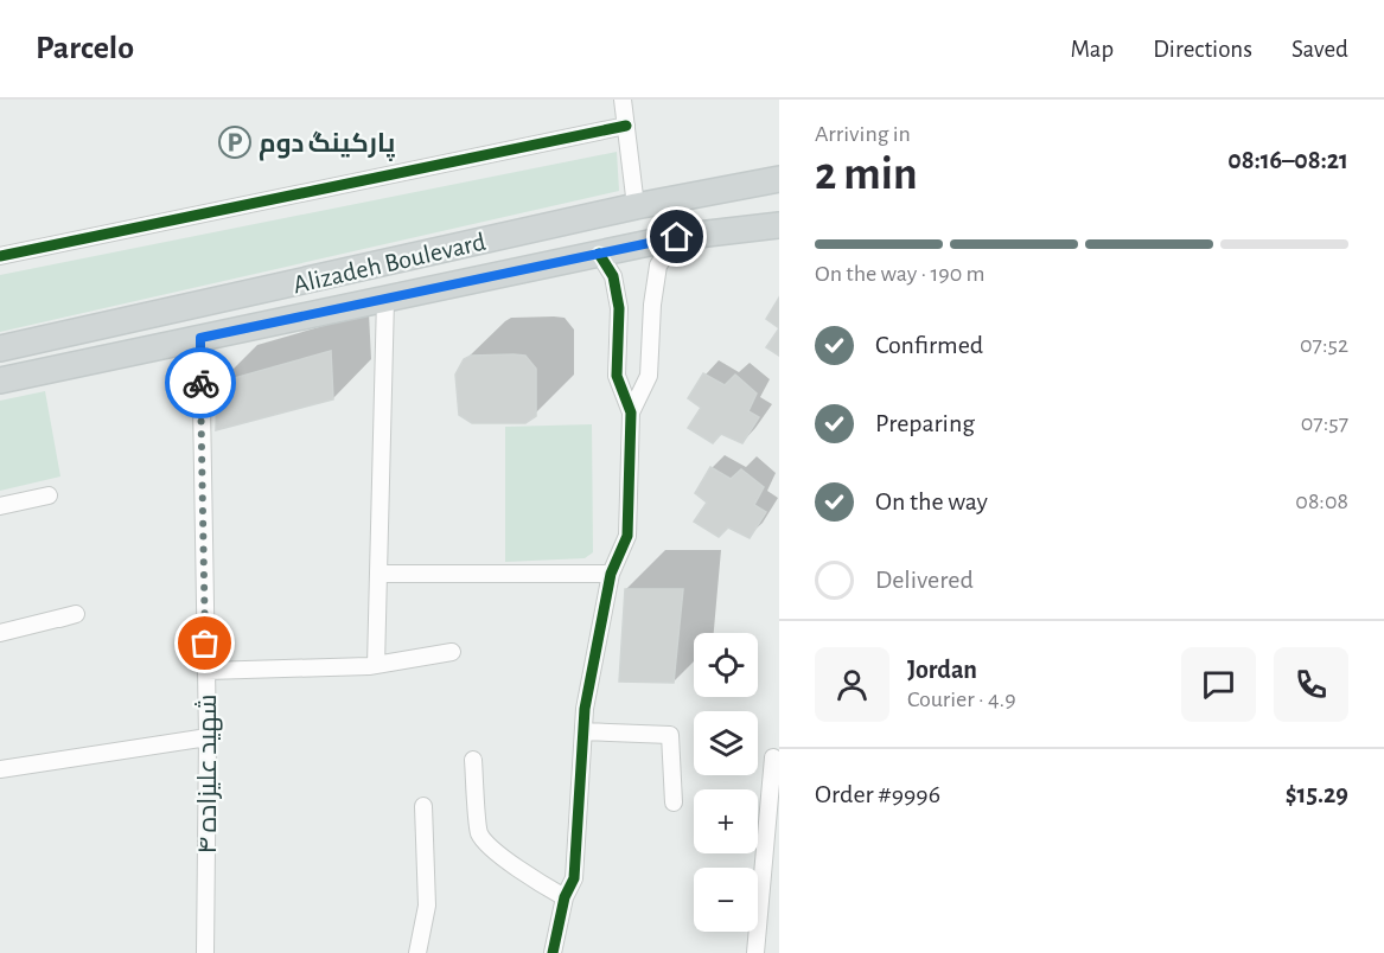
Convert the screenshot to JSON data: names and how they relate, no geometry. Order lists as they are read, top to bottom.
{
  "streets": {
    "main road": ["Alizadeh Boulevard"],
    "street": ["شهید علیزاده ۴"]
  },
  "crossings": [
    ["Alizadeh Boulevard", "شهید علیزاده ۴"]
  ],
  "places": {
    "parking": ["پارکینگ دوم"]
  },
  "page": {
    "header": "Parcelo",
    "nav": ["Map", "Directions", "Saved"],
    "heading": ["2 min", "Arriving in", "08:16–08:21"],
    "panel": [
      "Jordan",
      "Courier · 4.9",
      "Order #9996",
      "$15.29"
    ],
    "bar": "On the way · 190 m",
    "list": [
      ["Confirmed", "07:52"],
      ["Preparing", "07:57"],
      ["On the way", "08:08"],
      "Delivered"
    ],
    "map_buttons": ["+", "−"]
  }
}
